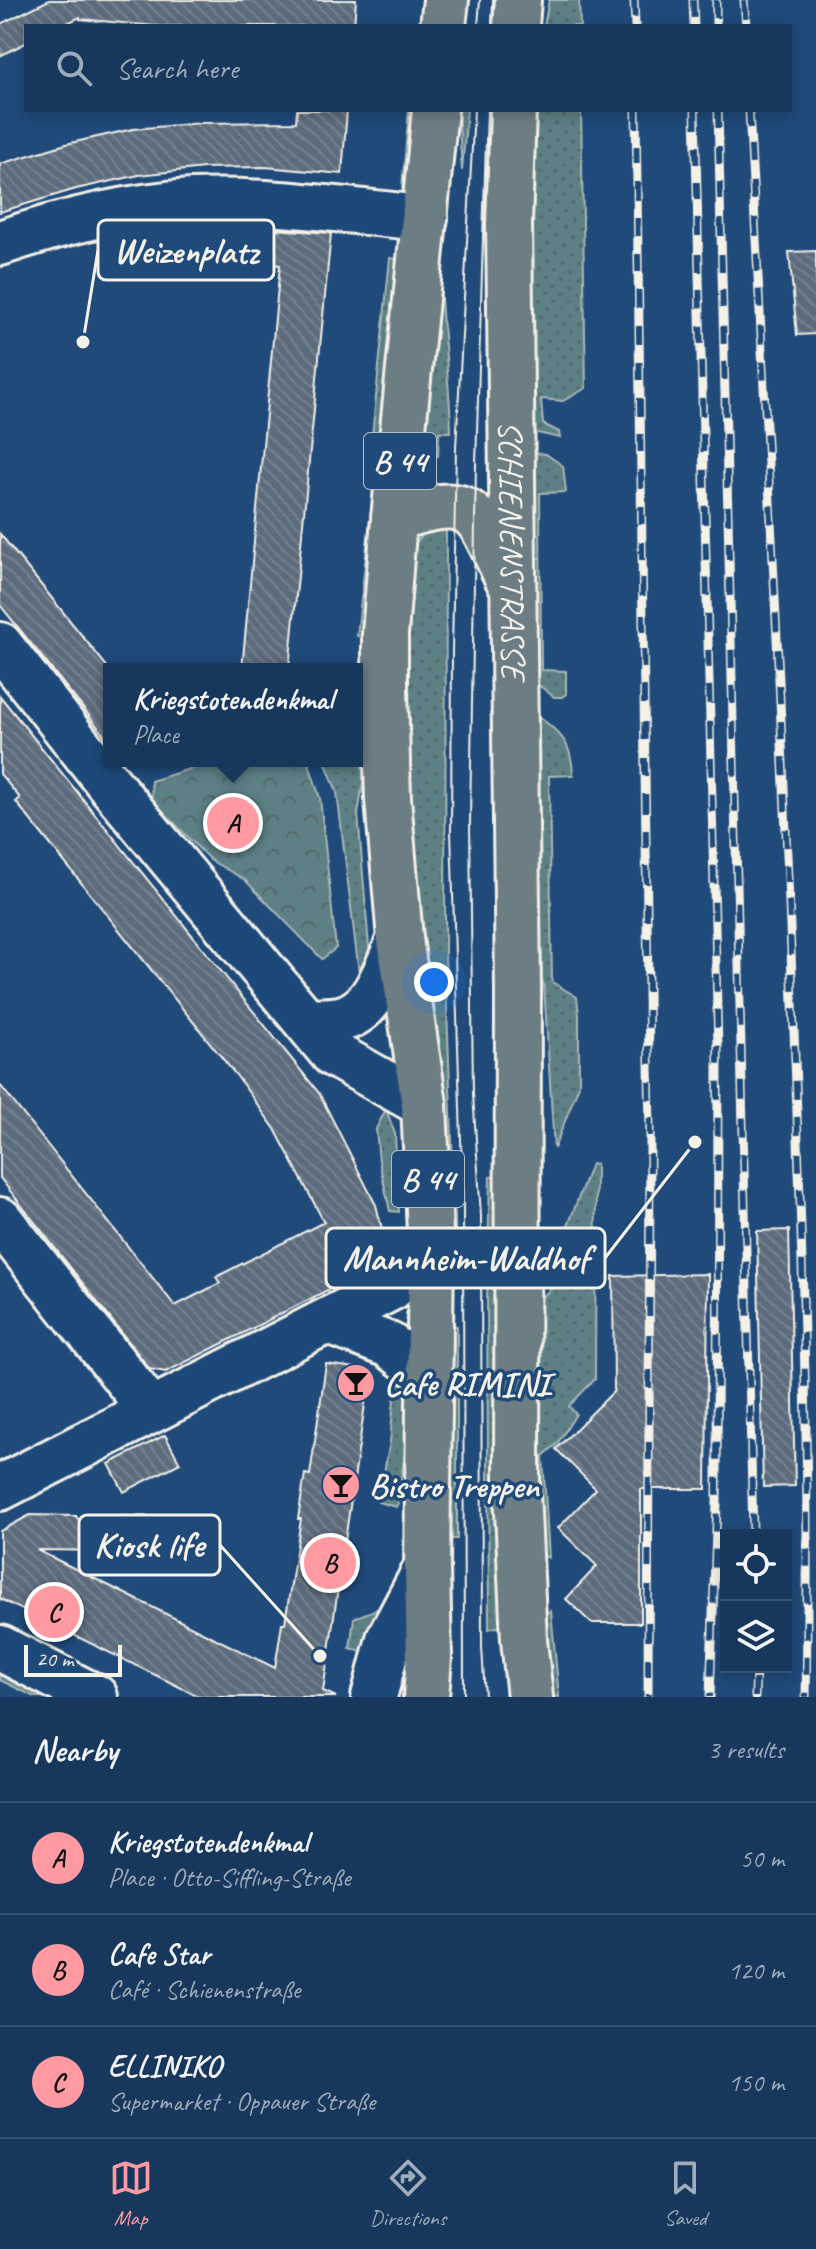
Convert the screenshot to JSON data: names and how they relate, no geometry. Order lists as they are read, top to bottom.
{
  "streets": {
    "main road": ["B 44", "SCHIENENSTRASSE"]
  },
  "crossings": [
    ["B 44", "SCHIENENSTRASSE"]
  ],
  "places": {
    "other": ["Weizenplatz", "Mannheim-Waldhof", "Kiosk life"],
    "bar": ["Cafe RIMINI", "Bistro Treppen"]
  },
  "scale_bar": "20 m",
  "page": {
    "search": "Search here",
    "popup": ["Kriegstotendenkmal", "Place"],
    "pins": ["A", "B", "C"],
    "scale": "20 m",
    "heading": ["Nearby", "3 results"],
    "list": [
      {
        "mark": "A",
        "name": "Kriegstotendenkmal",
        "note": "Place · Otto-Siffling-Straße",
        "value": "50 m"
      },
      {
        "mark": "B",
        "name": "Cafe Star",
        "note": "Café · Schienenstraße",
        "value": "120 m"
      },
      {
        "mark": "C",
        "name": "ELLINIKO",
        "note": "Supermarket · Oppauer Straße",
        "value": "150 m"
      }
    ],
    "nav": ["Map", "Directions", "Saved"]
  }
}
